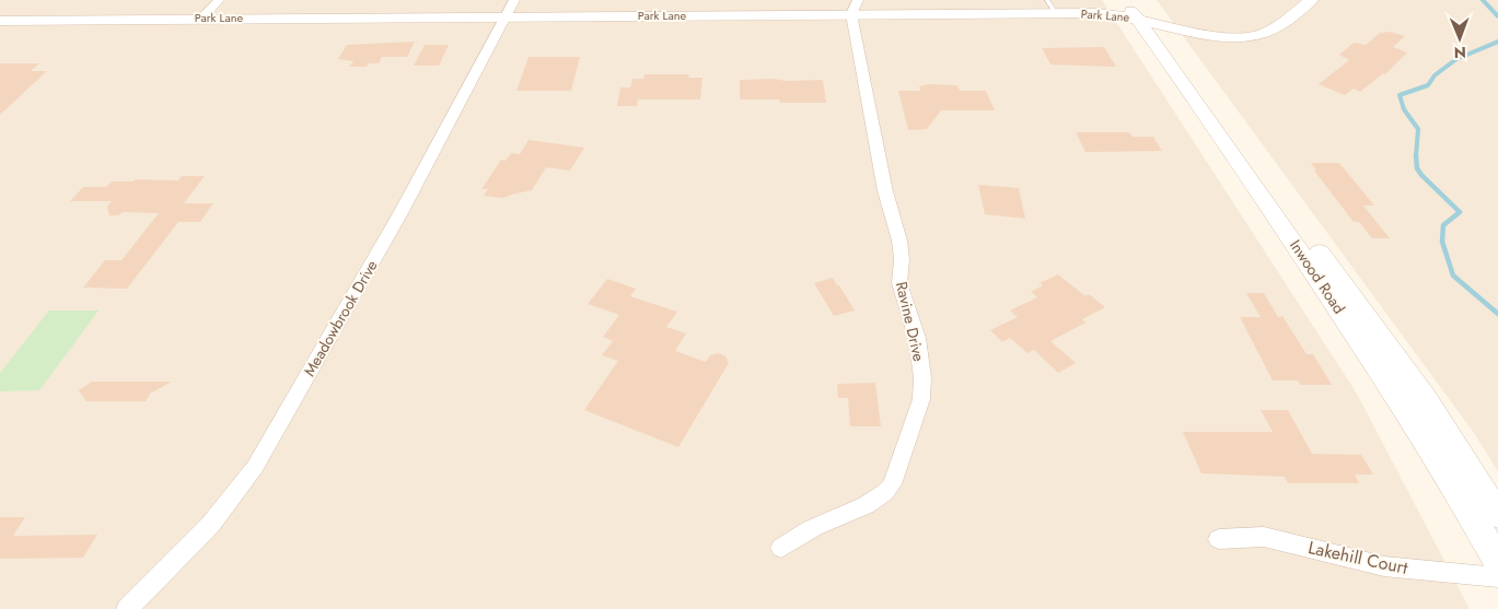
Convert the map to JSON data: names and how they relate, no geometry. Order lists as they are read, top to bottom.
{
  "streets": {
    "street": [
      "Park Lane",
      "Inwood Road",
      "Meadowbrook Drive",
      "Ravine Drive",
      "Lakehill Court"
    ]
  },
  "crossings": [
    ["Park Lane", "Inwood Road"],
    ["Park Lane", "Meadowbrook Drive"],
    ["Park Lane", "Ravine Drive"]
  ],
  "north": "bottom"
}
